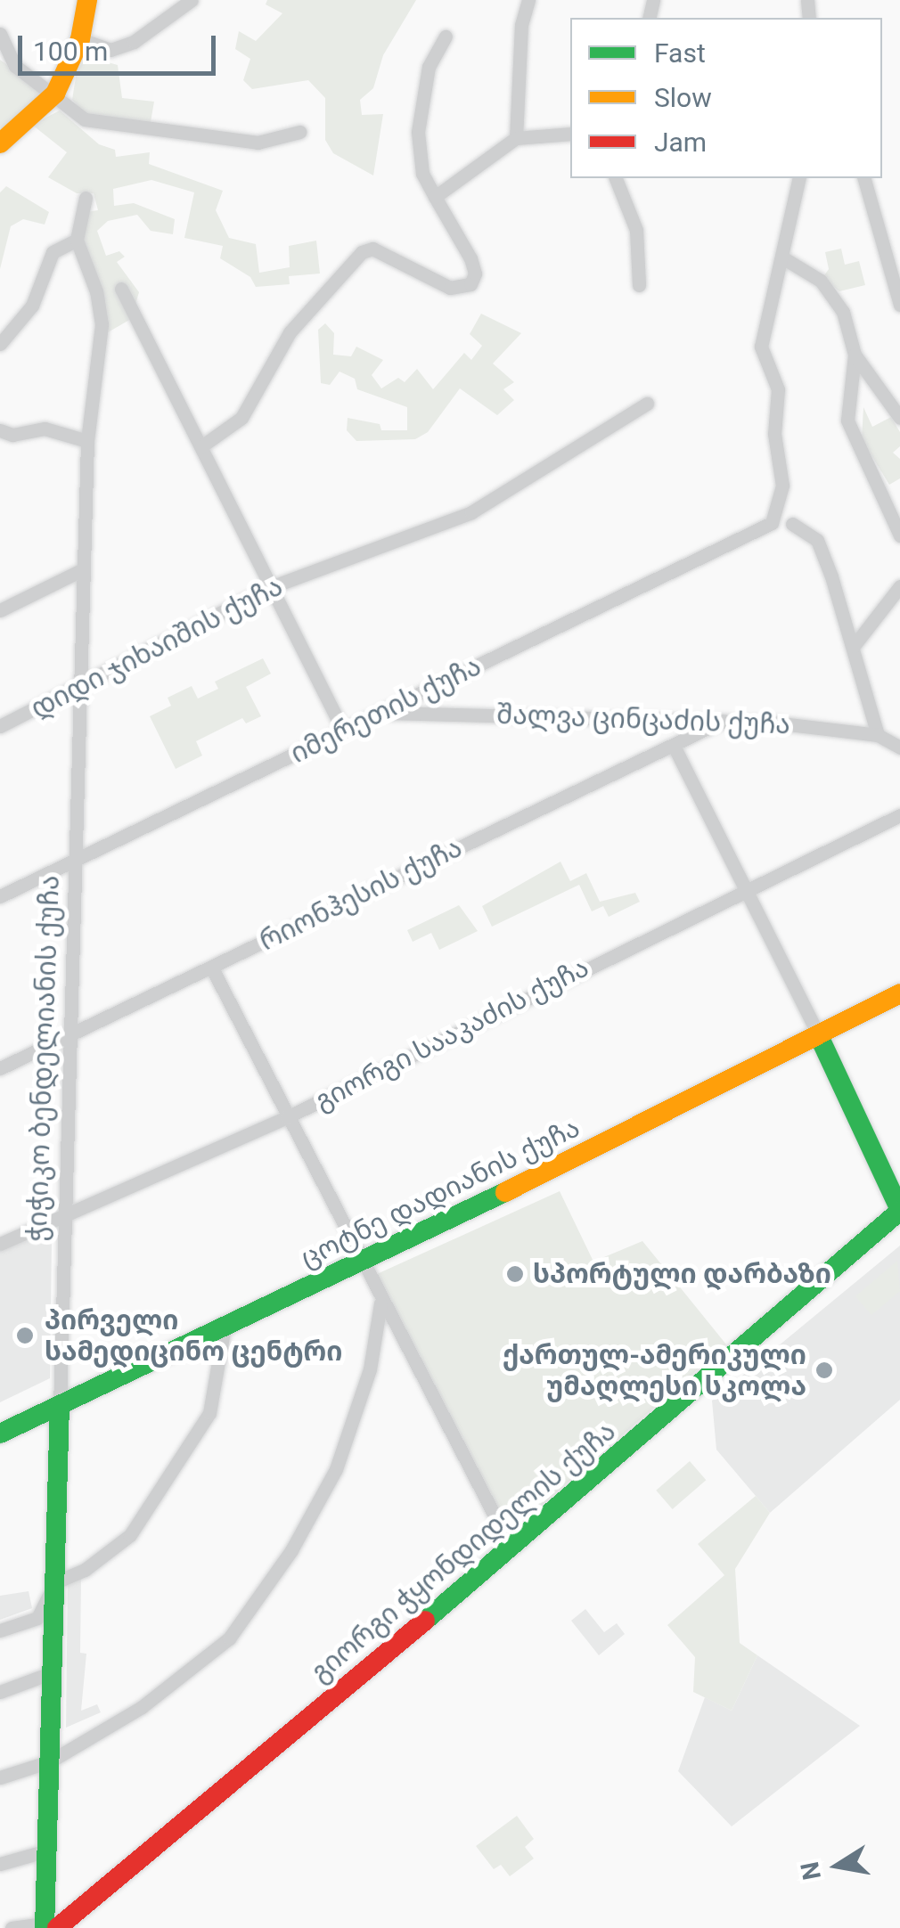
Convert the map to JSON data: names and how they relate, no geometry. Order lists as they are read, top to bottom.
{
  "streets": {
    "street": [
      "დიდი ჯიხაიშის ქუჩა",
      "იმერეთის ქუჩა",
      "შალვა ცინცაძის ქუჩა",
      "რიონჰესის ქუჩა",
      "გიორგი სააკაძის ქუჩა",
      "ჭიჭიკო ბენდელიანის ქუჩა",
      "ცოტნე დადიანის ქუჩა",
      "გიორგი ჭყონდიდელის ქუჩა"
    ]
  },
  "crossings": [
    ["დიდი ჯიხაიშის ქუჩა", "ჭიჭიკო ბენდელიანის ქუჩა"],
    ["იმერეთის ქუჩა", "შალვა ცინცაძის ქუჩა"],
    ["იმერეთის ქუჩა", "ჭიჭიკო ბენდელიანის ქუჩა"],
    ["შალვა ცინცაძის ქუჩა", "რიონჰესის ქუჩა"],
    ["რიონჰესის ქუჩა", "ჭიჭიკო ბენდელიანის ქუჩა"],
    ["გიორგი სააკაძის ქუჩა", "ჭიჭიკო ბენდელიანის ქუჩა"],
    ["ჭიჭიკო ბენდელიანის ქუჩა", "ცოტნე დადიანის ქუჩა"],
    ["ჭიჭიკო ბენდელიანის ქუჩა", "გიორგი ჭყონდიდელის ქუჩა"]
  ],
  "places": ["სპორტული დარბაზი", "პირველი სამედიცინო ცენტრი", "ქართულ-ამერიკული უმაღლესი სკოლა"],
  "legend": ["Fast", "Slow", "Jam"],
  "scale_bar": "100 m",
  "north": "left"
}
